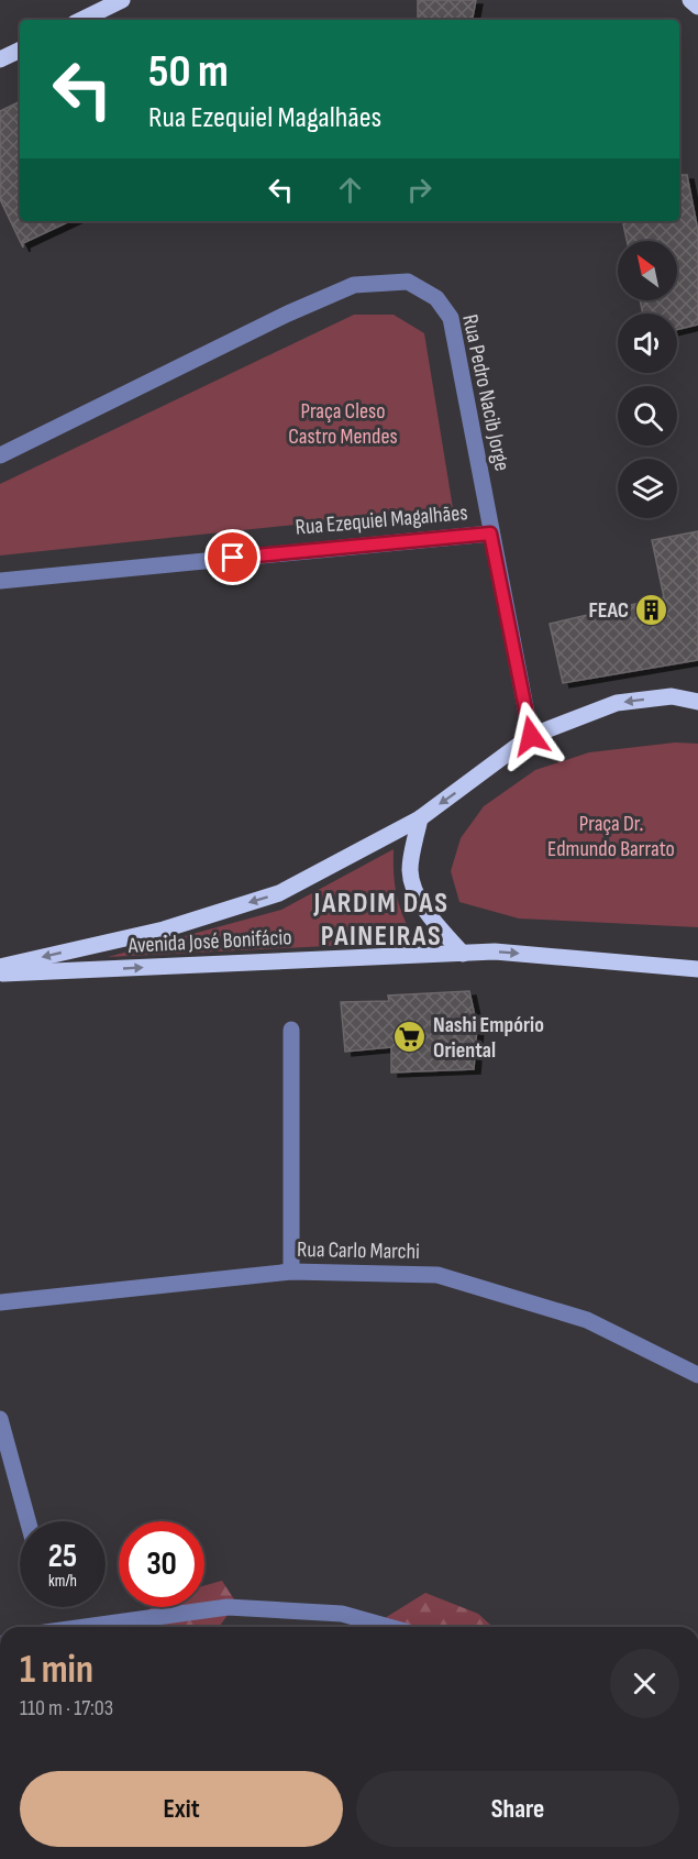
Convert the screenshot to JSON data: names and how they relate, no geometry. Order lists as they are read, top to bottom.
{
  "streets": {
    "main road": ["Avenida José Bonifácio"],
    "street": ["Rua Pedro Nacib Jorge", "Rua Ezequiel Magalhães", "Rua Carlo Marchi"]
  },
  "crossings": [
    ["Rua Pedro Nacib Jorge", "Rua Ezequiel Magalhães"]
  ],
  "districts": ["JARDIM DAS PAINEIRAS"],
  "parks": ["Praça Cleso Castro Mendes", "Praça Dr. Edmundo Barrato"],
  "places": {
    "building": ["FEAC"],
    "supermarket": ["Nashi Empório Oriental"]
  },
  "north": "top left",
  "page": {
    "turn": ["50 m", "Rua Ezequiel Magalhães"],
    "speed": "25 km/h",
    "limit": "30",
    "heading": ["1 min", "110 m · 17:03"],
    "buttons": ["Exit", "Share"]
  }
}
